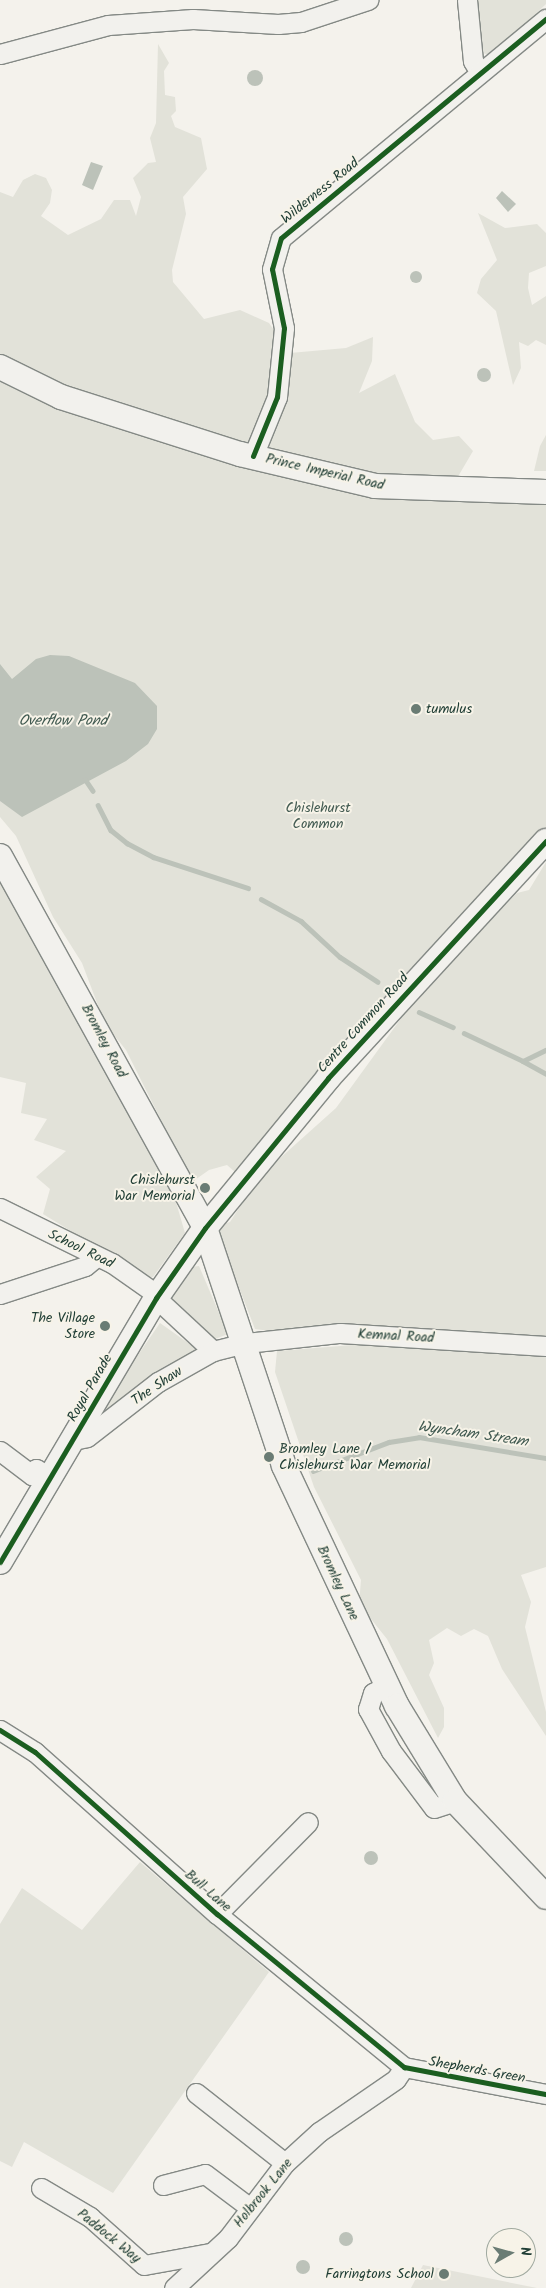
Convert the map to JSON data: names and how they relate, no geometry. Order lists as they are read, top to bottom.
{
  "streets": {
    "main road": [
      "Prince Imperial Road",
      "Centre Common Road",
      "Bromley Road",
      "Royal Parade",
      "Bromley Lane"
    ],
    "street": [
      "Wilderness Road",
      "School Road",
      "Kemnal Road",
      "The Shaw",
      "Bull Lane",
      "Shepherds Green",
      "Holbrook Lane",
      "Paddock Way"
    ]
  },
  "crossings": [
    ["Wilderness Road", "Prince Imperial Road"],
    ["Centre Common Road", "Bromley Road"],
    ["Centre Common Road", "Royal Parade"],
    ["Centre Common Road", "Bromley Lane"],
    ["Bromley Road", "Royal Parade"],
    ["Bromley Road", "Bromley Lane"],
    ["School Road", "The Shaw"],
    ["School Road", "Royal Parade"],
    ["Kemnal Road", "The Shaw"],
    ["Kemnal Road", "Bromley Lane"],
    ["The Shaw", "Royal Parade"],
    ["The Shaw", "Bromley Lane"],
    ["Royal Parade", "Bromley Lane"],
    ["Bull Lane", "Shepherds Green"],
    ["Bull Lane", "Holbrook Lane"],
    ["Shepherds Green", "Holbrook Lane"],
    ["Holbrook Lane", "Paddock Way"]
  ],
  "water": ["Overflow Pond", "Wyncham Stream"],
  "parks": ["Chislehurst Common"],
  "places": [
    "tumulus",
    "Chislehurst War Memorial",
    "The Village Store",
    "Bromley Lane / Chislehurst War Memorial",
    "Farringtons School"
  ],
  "north": "right"
}
